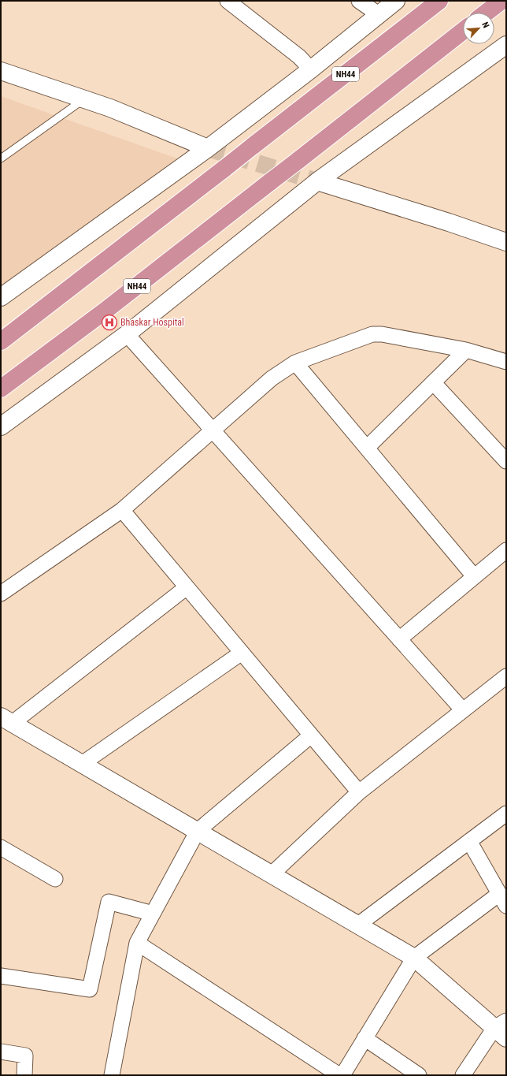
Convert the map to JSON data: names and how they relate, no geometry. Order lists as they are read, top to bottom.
{
  "streets": {
    "highway": ["NH44"]
  },
  "places": {
    "hospital": ["Bhaskar Hospital"]
  },
  "north": "top right"
}
